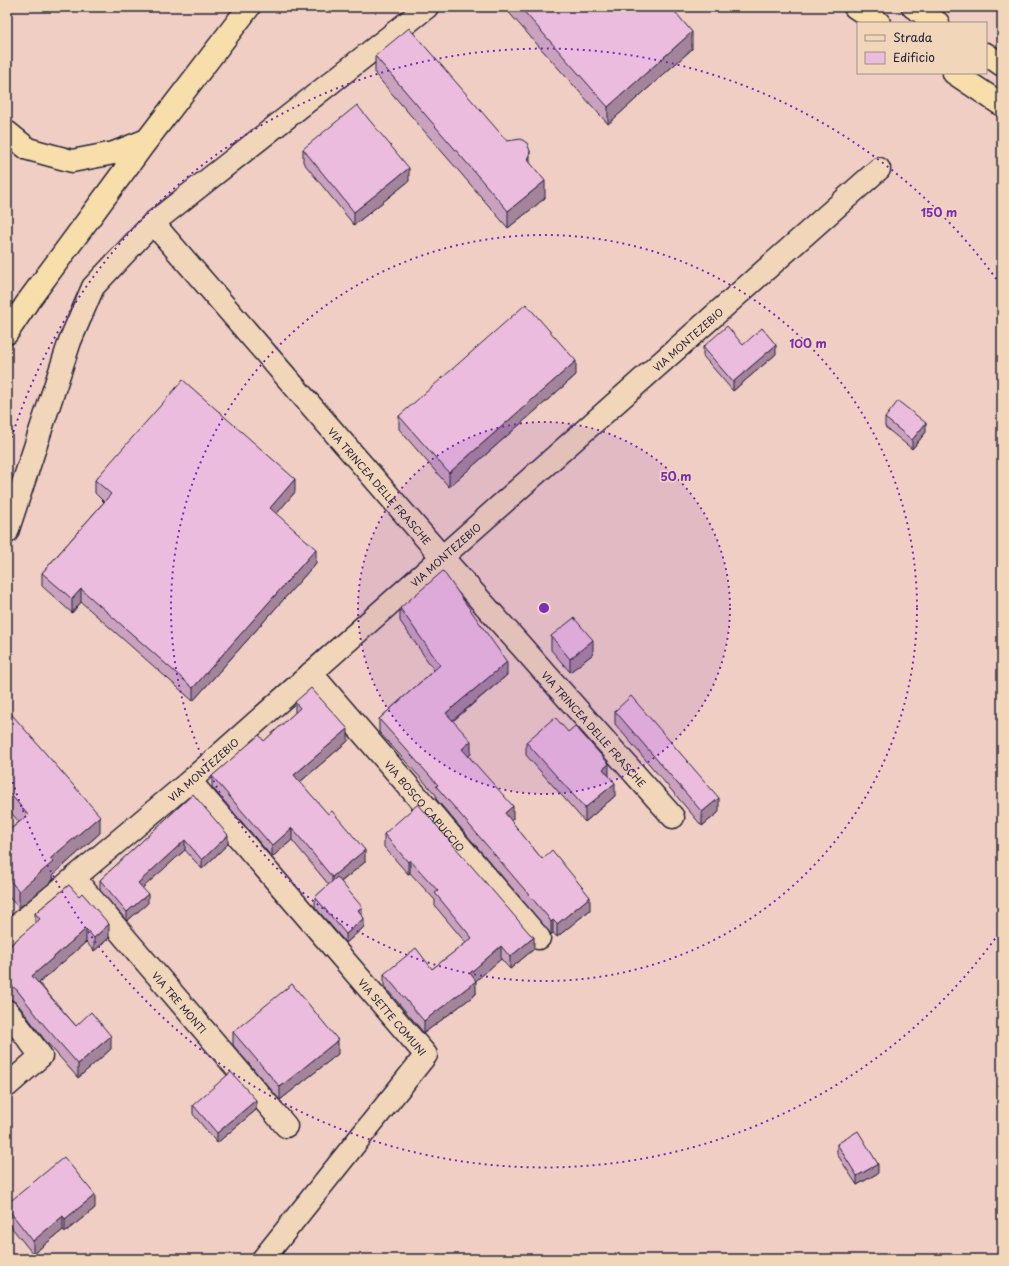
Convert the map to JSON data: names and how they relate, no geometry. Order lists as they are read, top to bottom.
{
  "streets": {
    "street": [
      "VIA MONTEZEBIO",
      "VIA TRINCEA DELLE FRASCHE",
      "VIA BOSCO CAPUCCIO",
      "VIA TRE MONTI",
      "VIA SETTE COMUNI"
    ]
  },
  "crossings": [
    ["VIA MONTEZEBIO", "VIA TRINCEA DELLE FRASCHE"],
    ["VIA MONTEZEBIO", "VIA BOSCO CAPUCCIO"],
    ["VIA MONTEZEBIO", "VIA TRE MONTI"],
    ["VIA MONTEZEBIO", "VIA SETTE COMUNI"]
  ],
  "legend": ["Strada", "Edificio"],
  "rings": ["150 m", "100 m", "50 m"]
}
